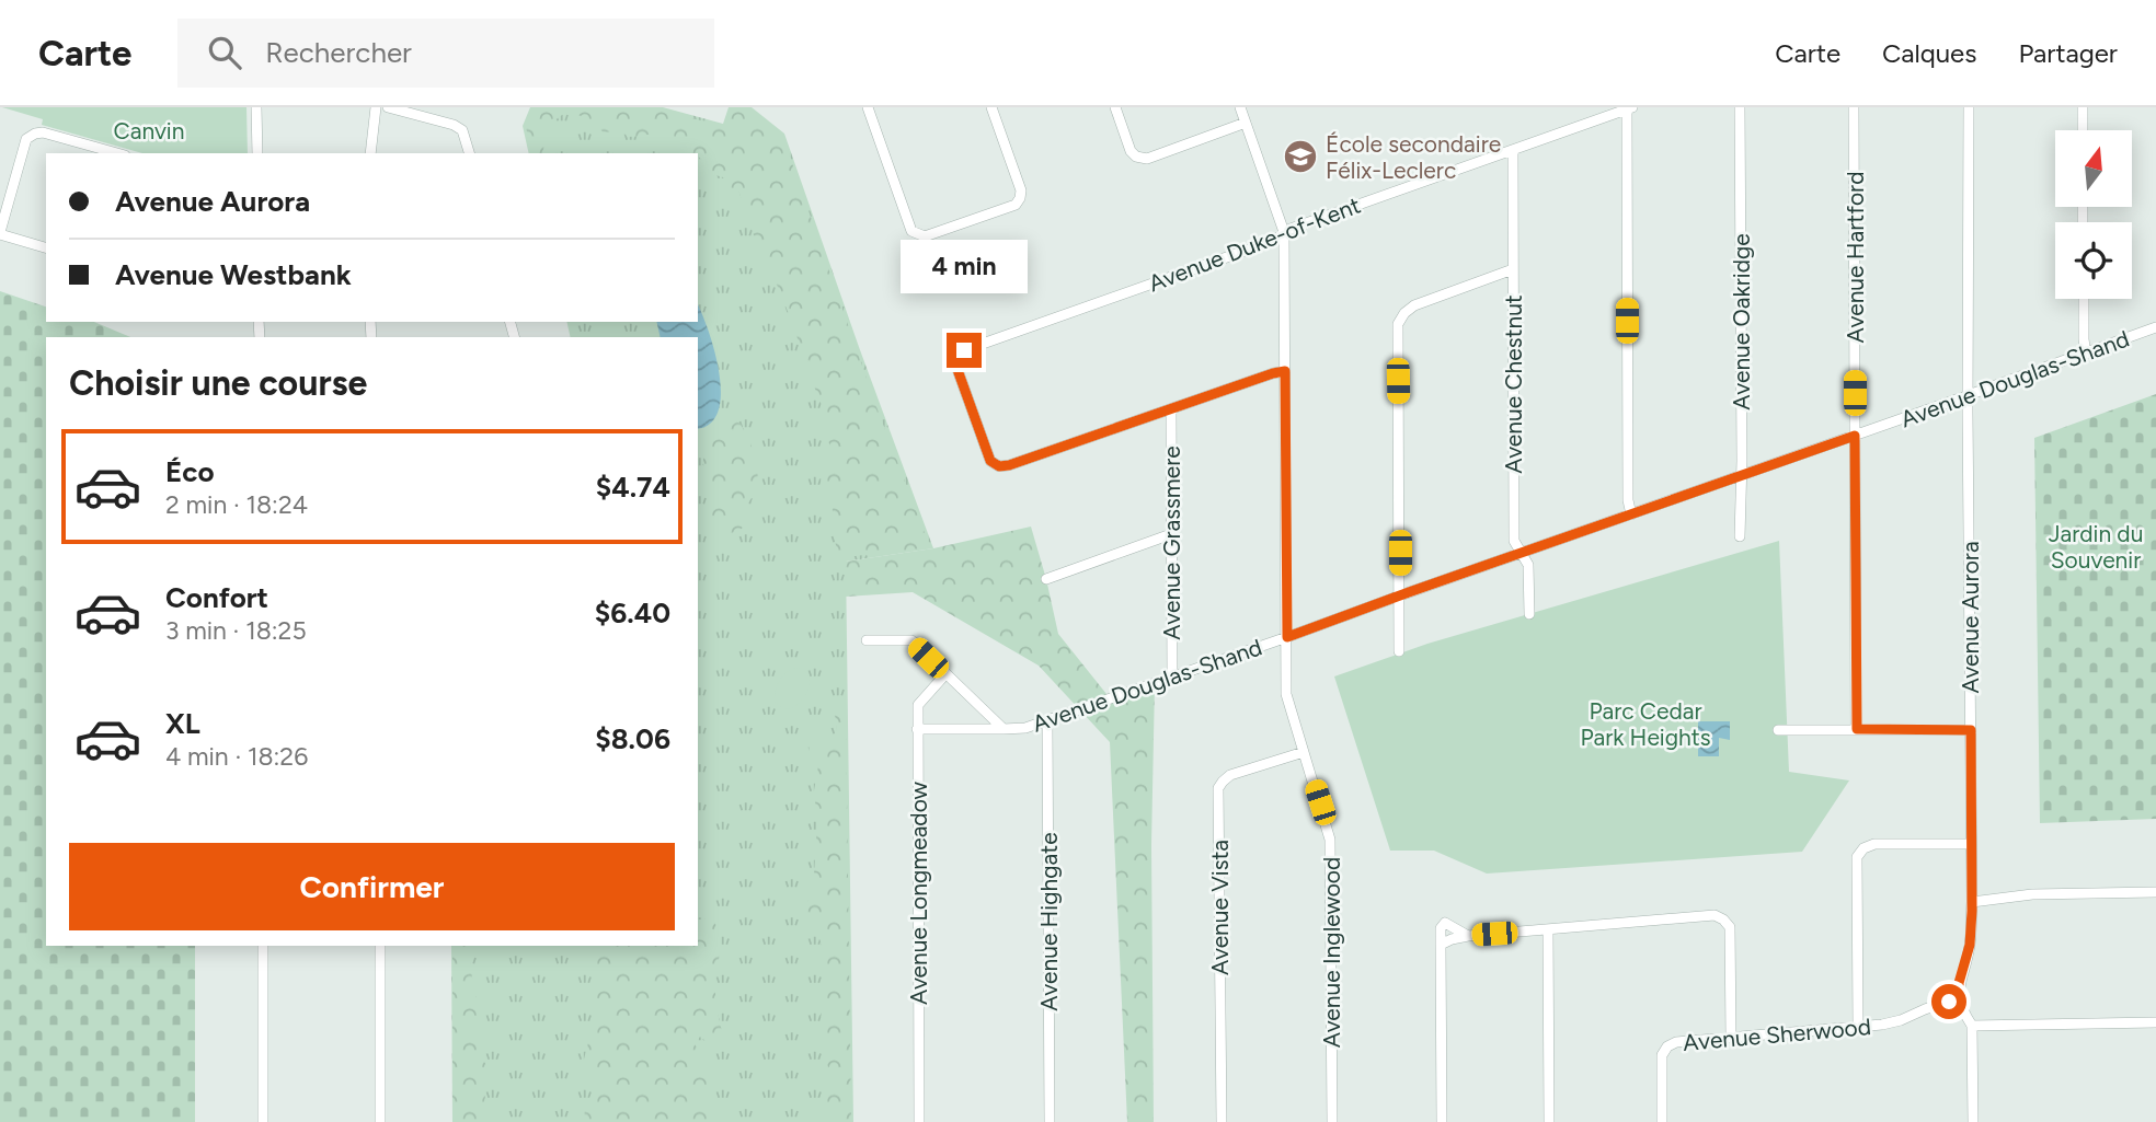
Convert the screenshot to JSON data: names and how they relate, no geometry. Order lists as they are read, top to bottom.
{
  "streets": {
    "street": [
      "Avenue Duke-of-Kent",
      "Avenue Hartford",
      "Avenue Oakridge",
      "Avenue Douglas-Shand",
      "Avenue Chestnut",
      "Avenue Grassmere",
      "Avenue Aurora",
      "Avenue Longmeadow",
      "Avenue Vista",
      "Avenue Highgate",
      "Avenue Inglewood",
      "Avenue Sherwood"
    ]
  },
  "crossings": [
    ["Avenue Duke-of-Kent", "Avenue Chestnut"],
    ["Avenue Duke-of-Kent", "Avenue Grassmere"],
    ["Avenue Duke-of-Kent", "Avenue Inglewood"],
    ["Avenue Hartford", "Avenue Douglas-Shand"],
    ["Avenue Oakridge", "Avenue Douglas-Shand"],
    ["Avenue Douglas-Shand", "Avenue Chestnut"],
    ["Avenue Douglas-Shand", "Avenue Grassmere"],
    ["Avenue Douglas-Shand", "Avenue Aurora"],
    ["Avenue Douglas-Shand", "Avenue Longmeadow"],
    ["Avenue Douglas-Shand", "Avenue Highgate"],
    ["Avenue Douglas-Shand", "Avenue Inglewood"],
    ["Avenue Aurora", "Avenue Sherwood"],
    ["Avenue Vista", "Avenue Inglewood"]
  ],
  "parks": ["Canvin", "Jardin du Souvenir", "Parc Cedar Park Heights"],
  "places": {
    "school or university": ["École secondaire Félix-Leclerc"]
  },
  "north": "top",
  "page": {
    "header": "Carte",
    "search": "Rechercher",
    "nav": ["Carte", "Calques", "Partager"],
    "banner": ["Avenue Aurora", "Avenue Westbank"],
    "bubble": "4 min",
    "heading": "Choisir une course",
    "list": [
      {
        "name": "Éco",
        "note": "2 min · 18:24",
        "value": "$4.74"
      },
      {
        "name": "Confort",
        "note": "3 min · 18:25",
        "value": "$6.40"
      },
      {
        "name": "XL",
        "note": "4 min · 18:26",
        "value": "$8.06"
      }
    ],
    "buttons": "Confirmer"
  }
}
